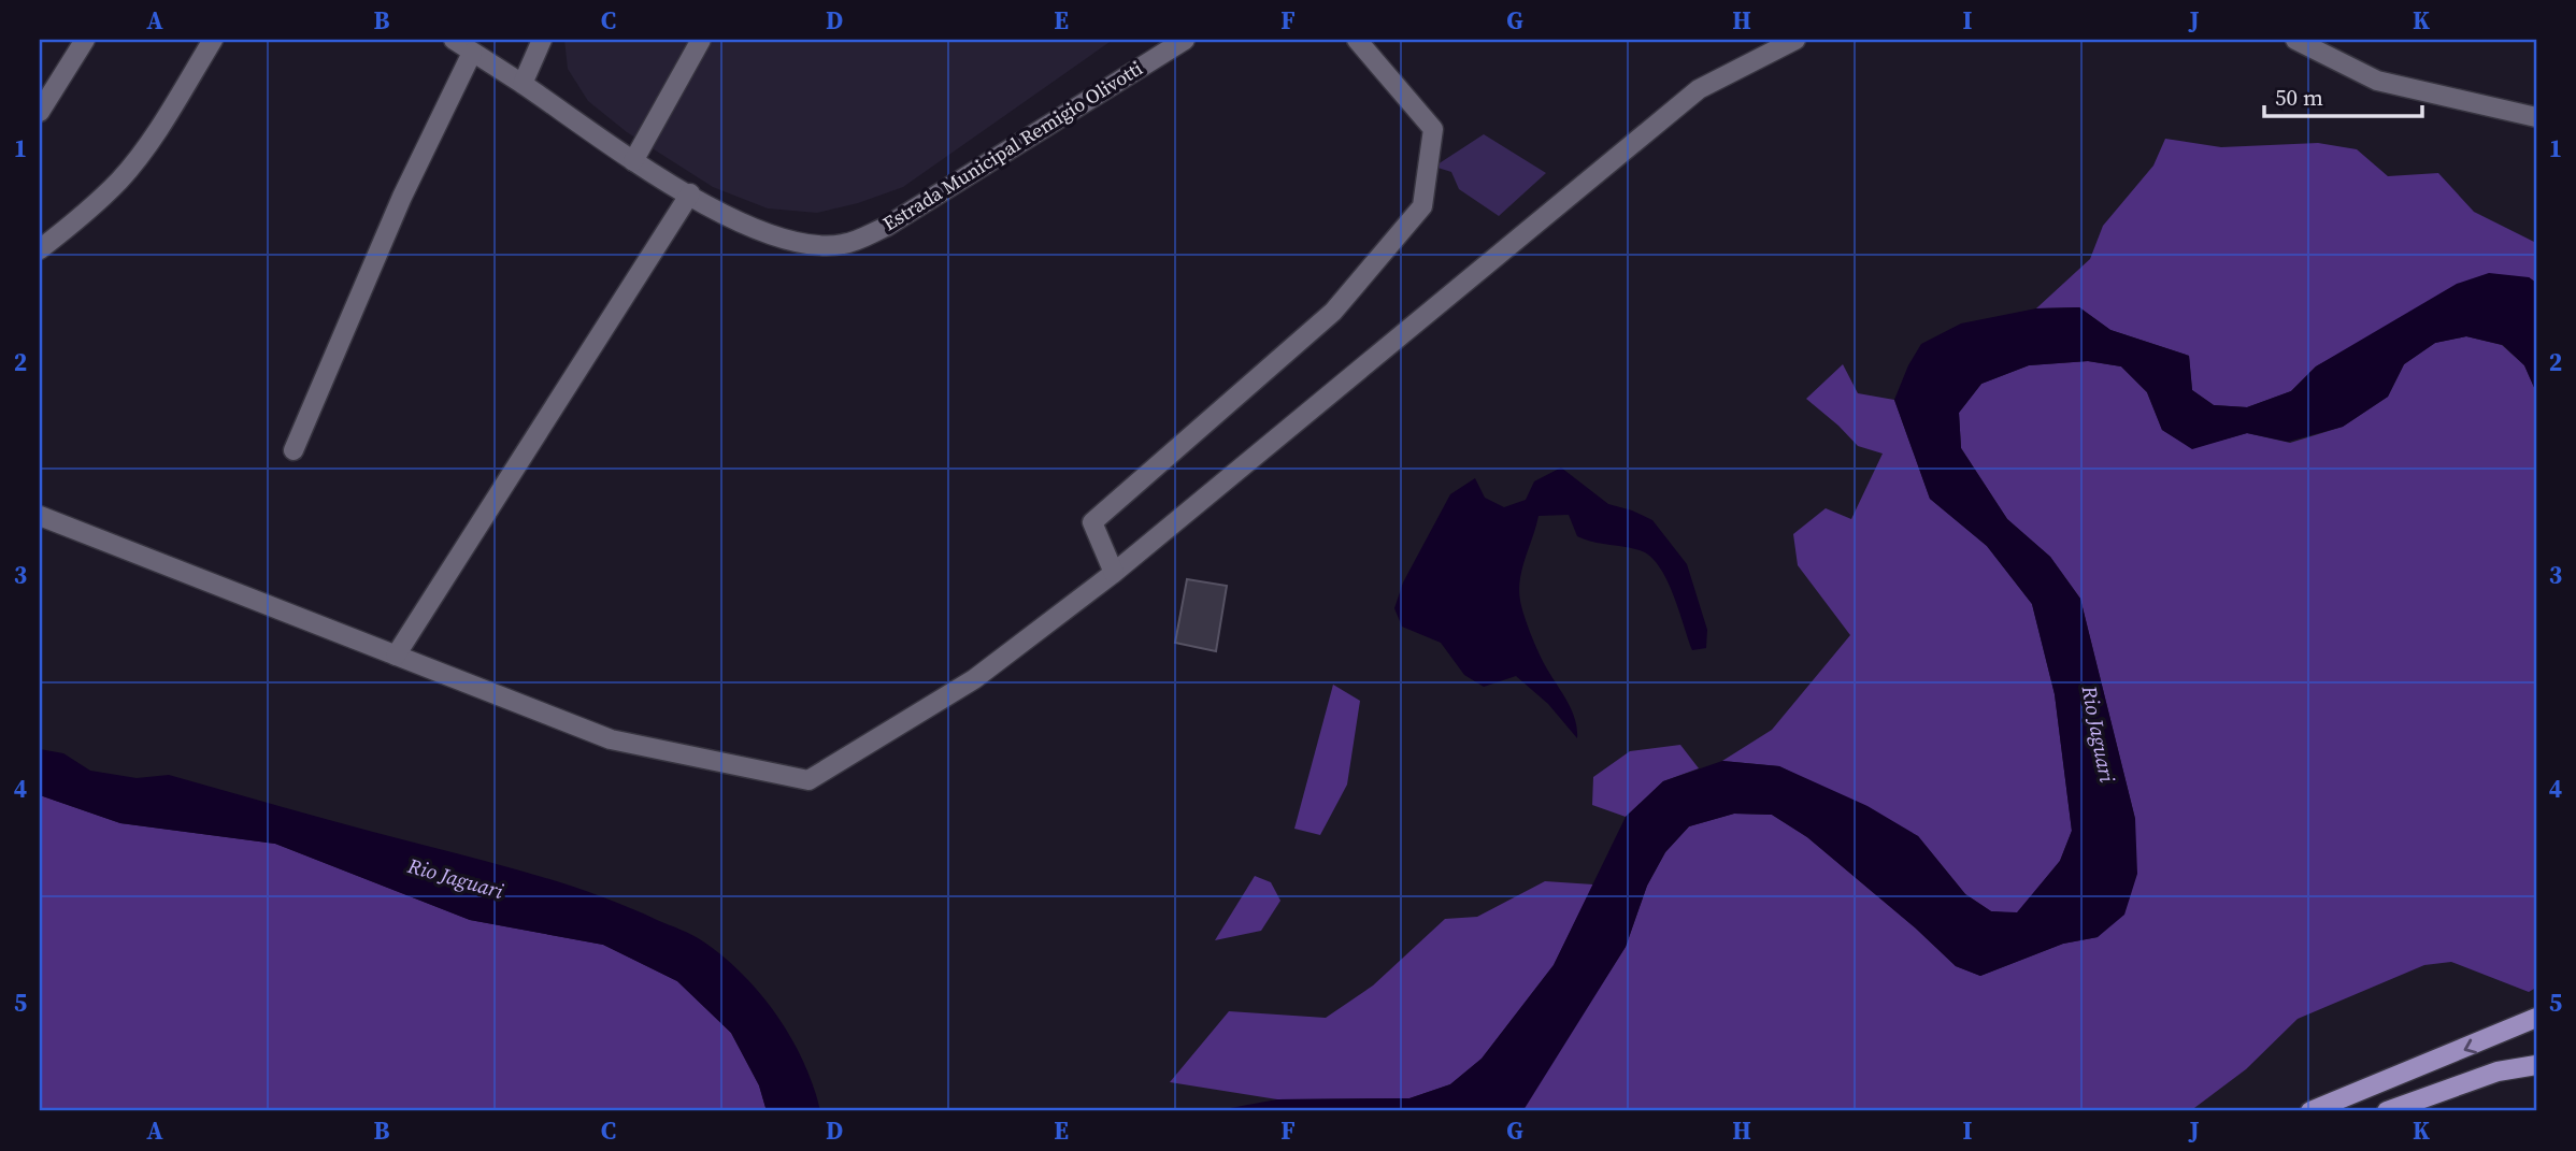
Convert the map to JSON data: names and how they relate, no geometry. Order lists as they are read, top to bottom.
{
  "streets": {
    "street": ["Estrada Municipal Remigio Olivotti"]
  },
  "water": ["Rio Jaguari"],
  "scale_bar": "50 m",
  "grid": {
    "columns": [
      "A",
      "B",
      "C",
      "D",
      "E",
      "F",
      "G",
      "H",
      "I",
      "J",
      "K"
    ],
    "rows": [
      "1",
      "2",
      "3",
      "4",
      "5"
    ]
  }
}
